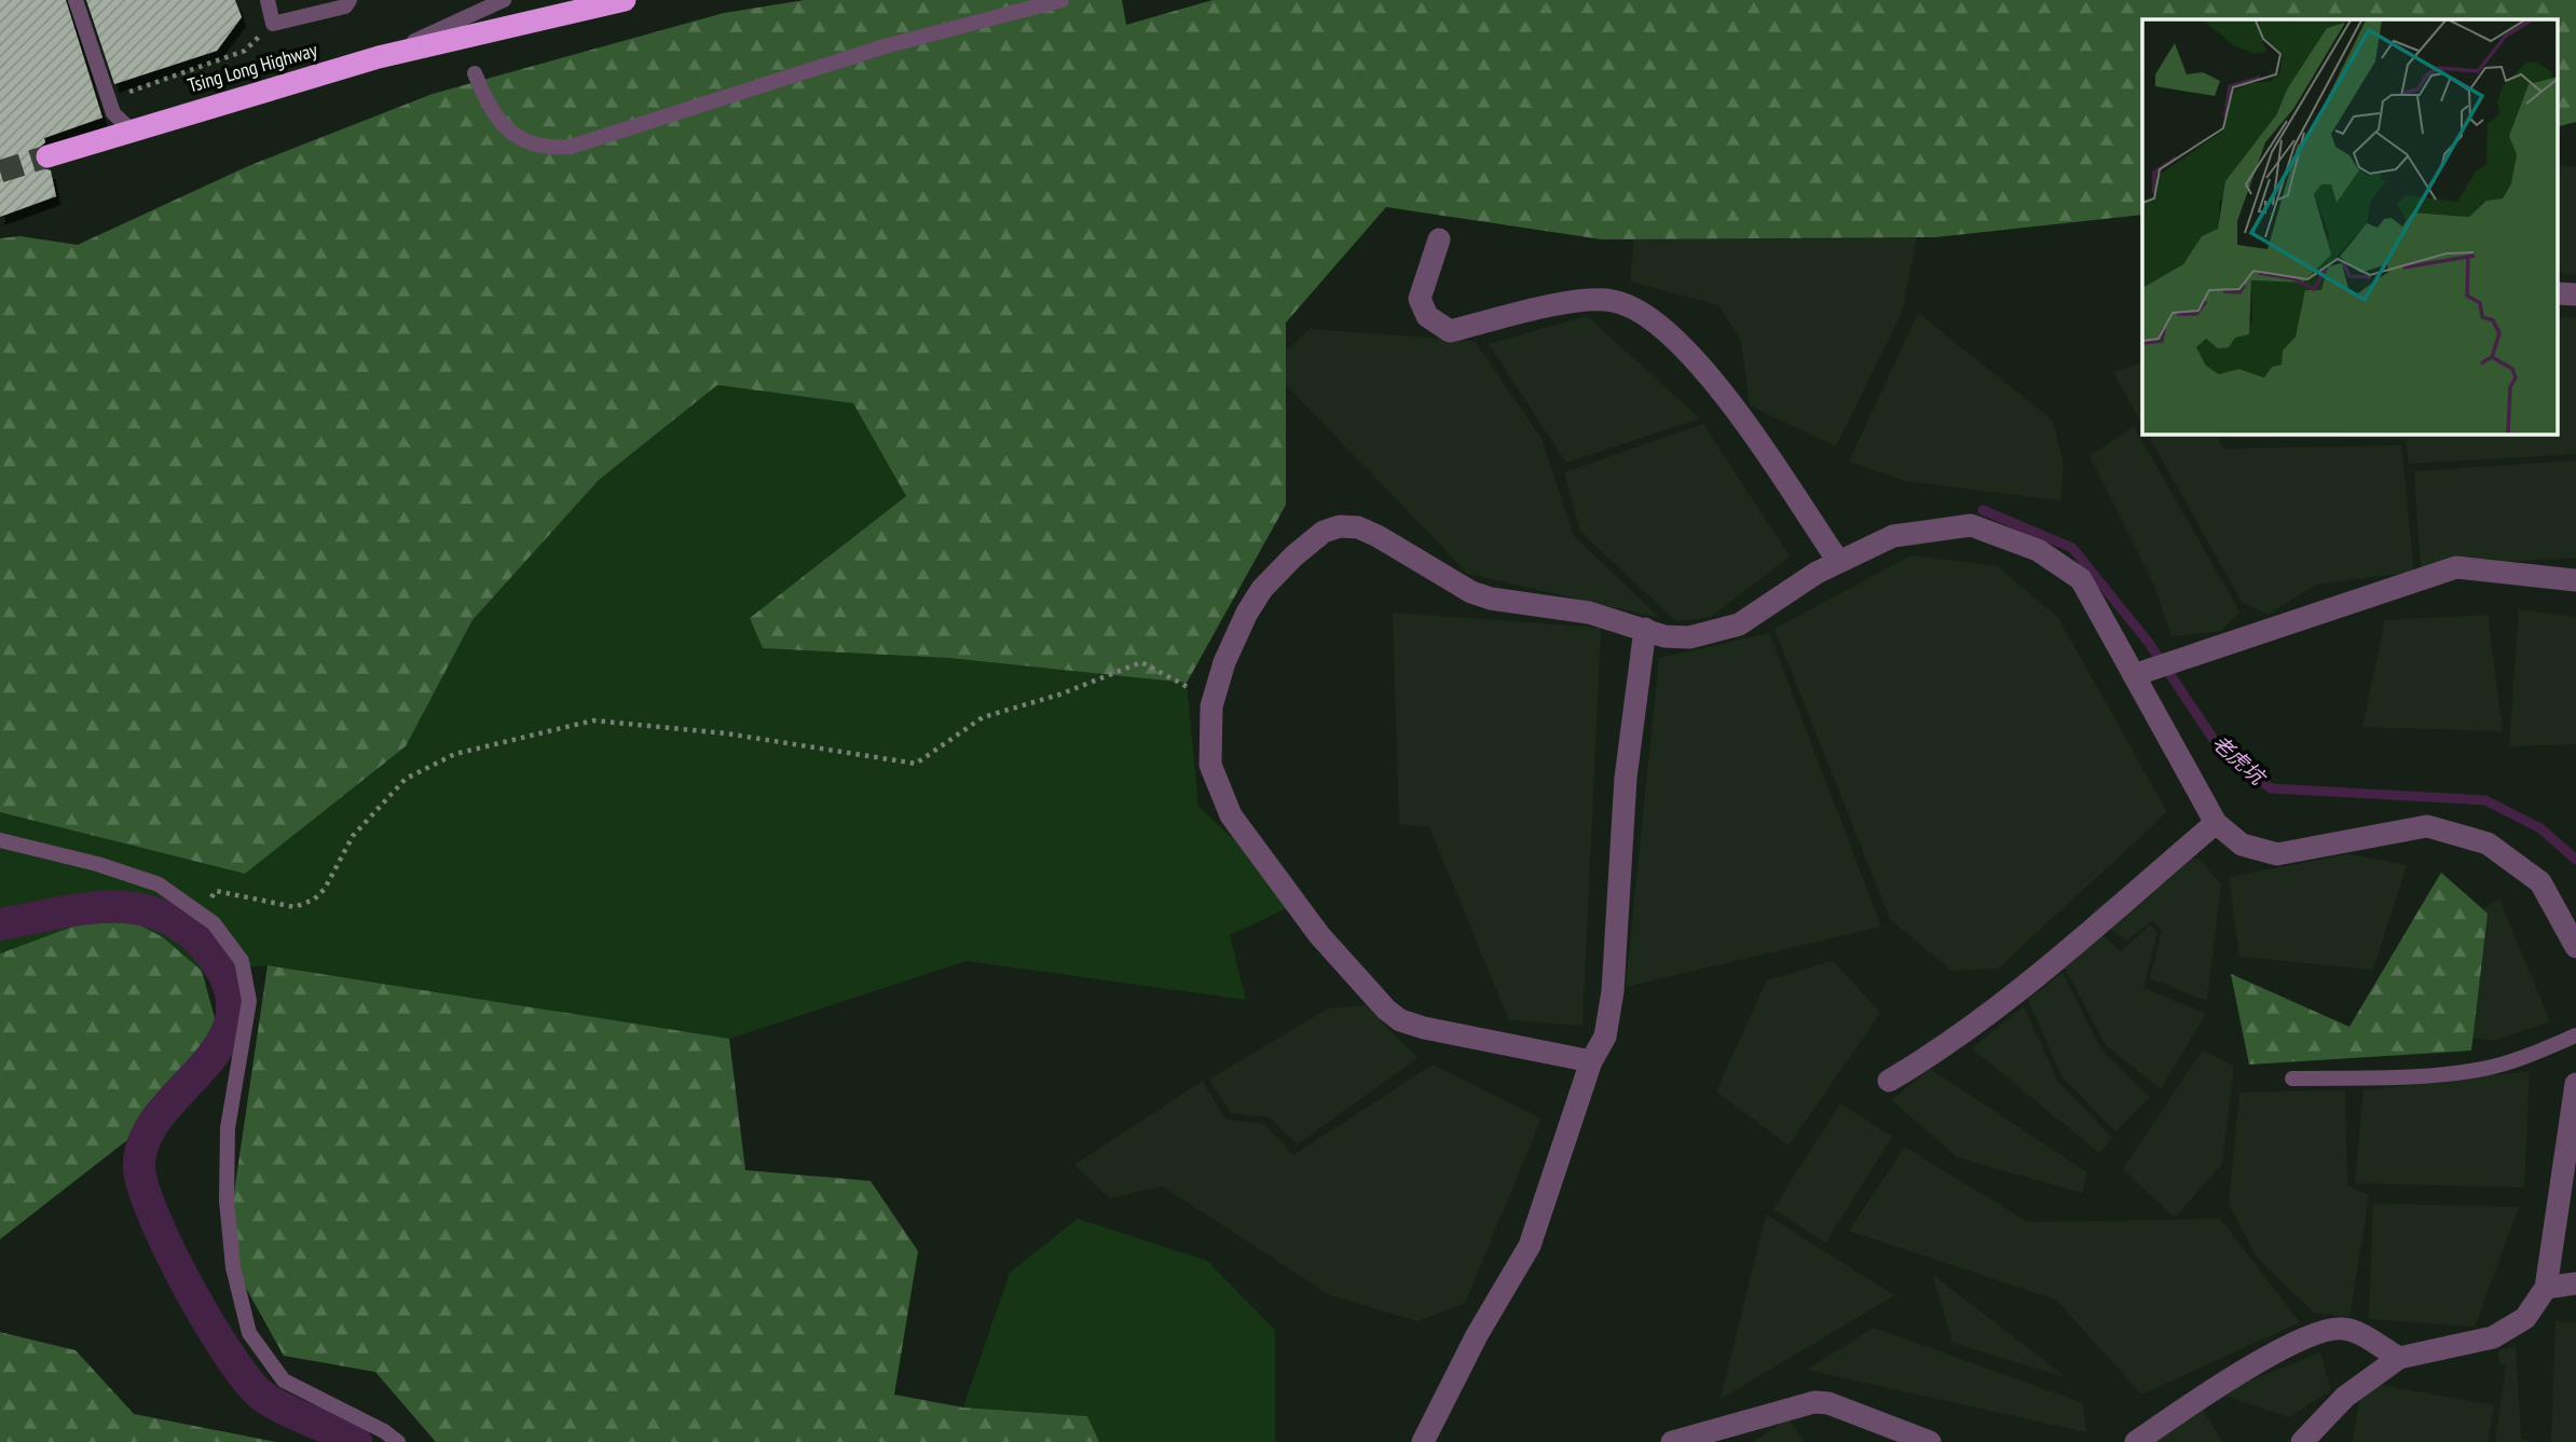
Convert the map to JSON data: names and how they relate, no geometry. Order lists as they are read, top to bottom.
{
  "streets": {
    "highway": ["Tsing Long Highway"]
  },
  "water": ["老虎坑"]
}
